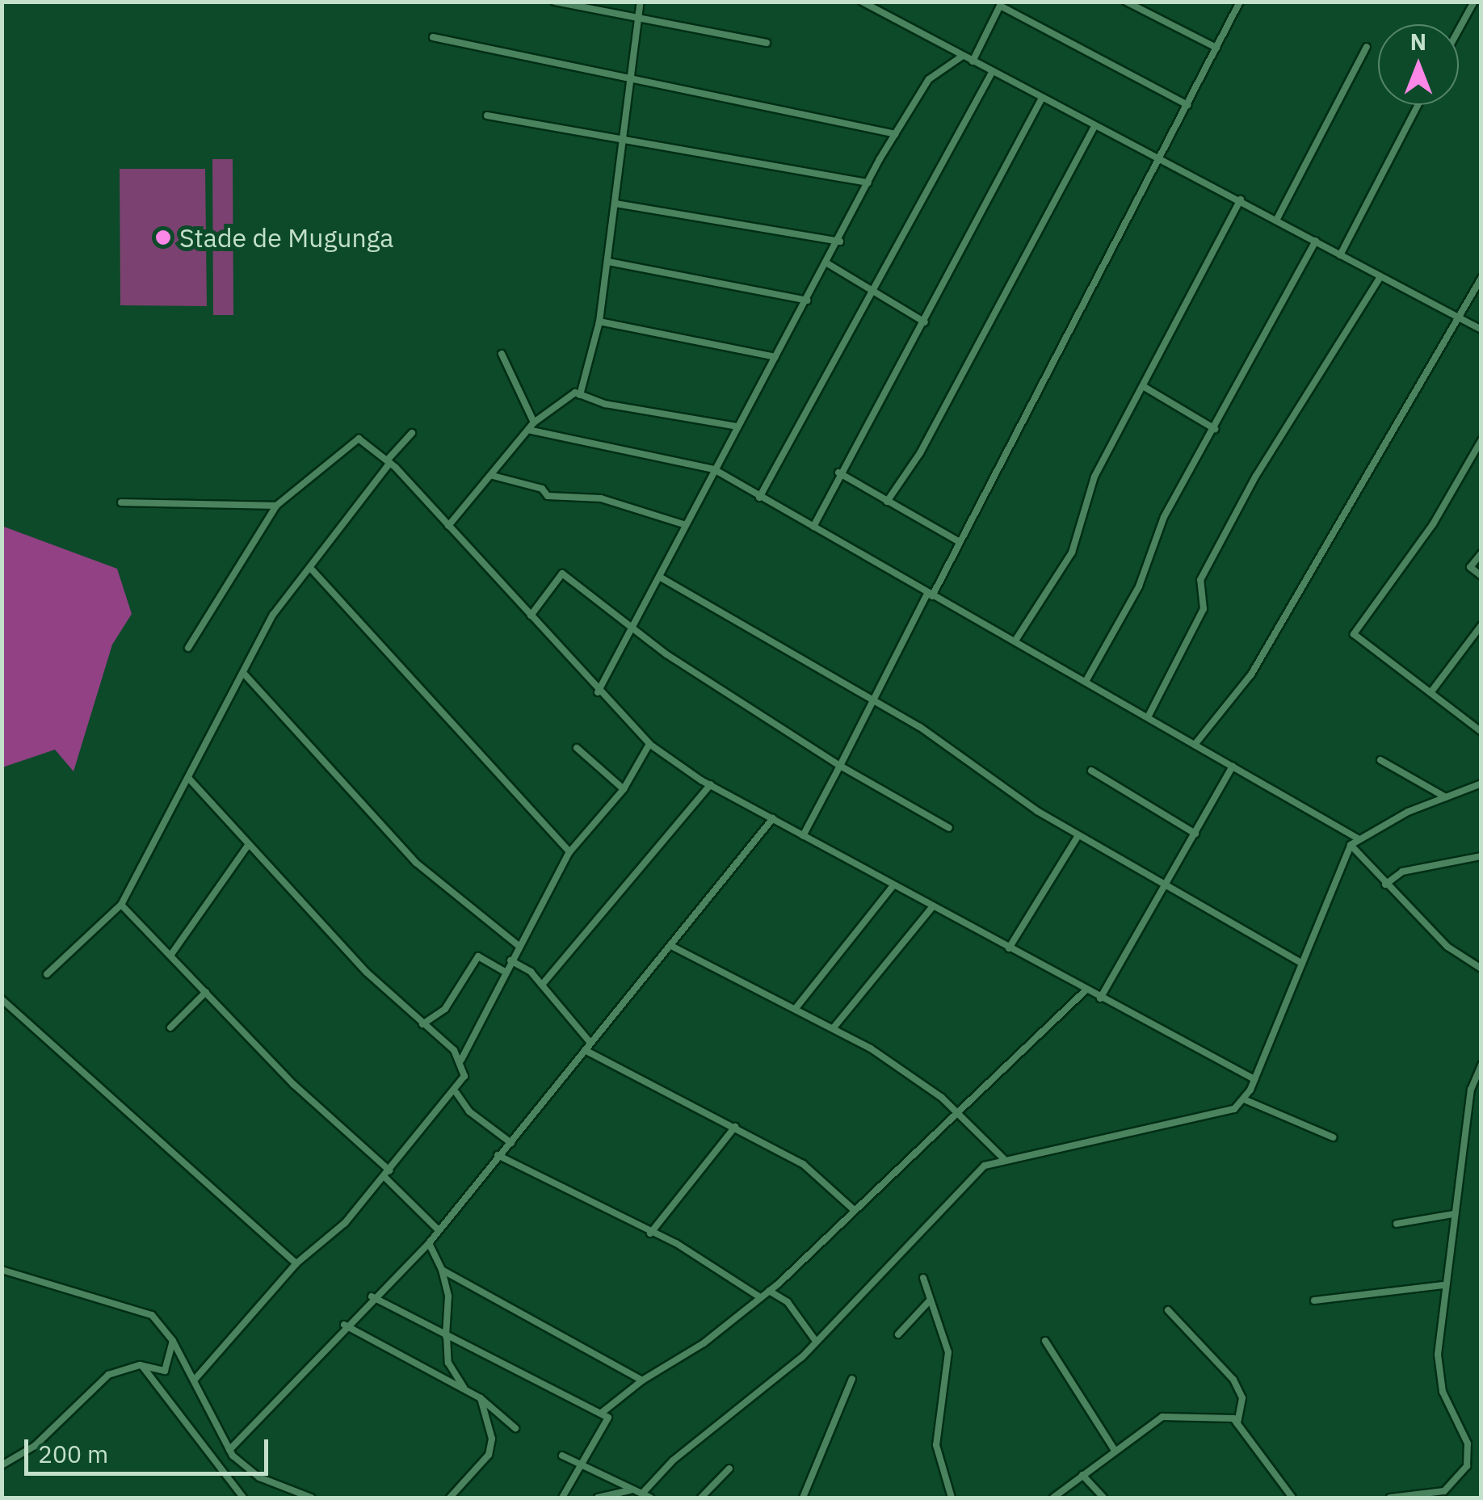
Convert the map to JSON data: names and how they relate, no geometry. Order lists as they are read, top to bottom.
{
  "places": ["Stade de Mugunga"],
  "scale_bar": "200 m",
  "north": "top"
}
